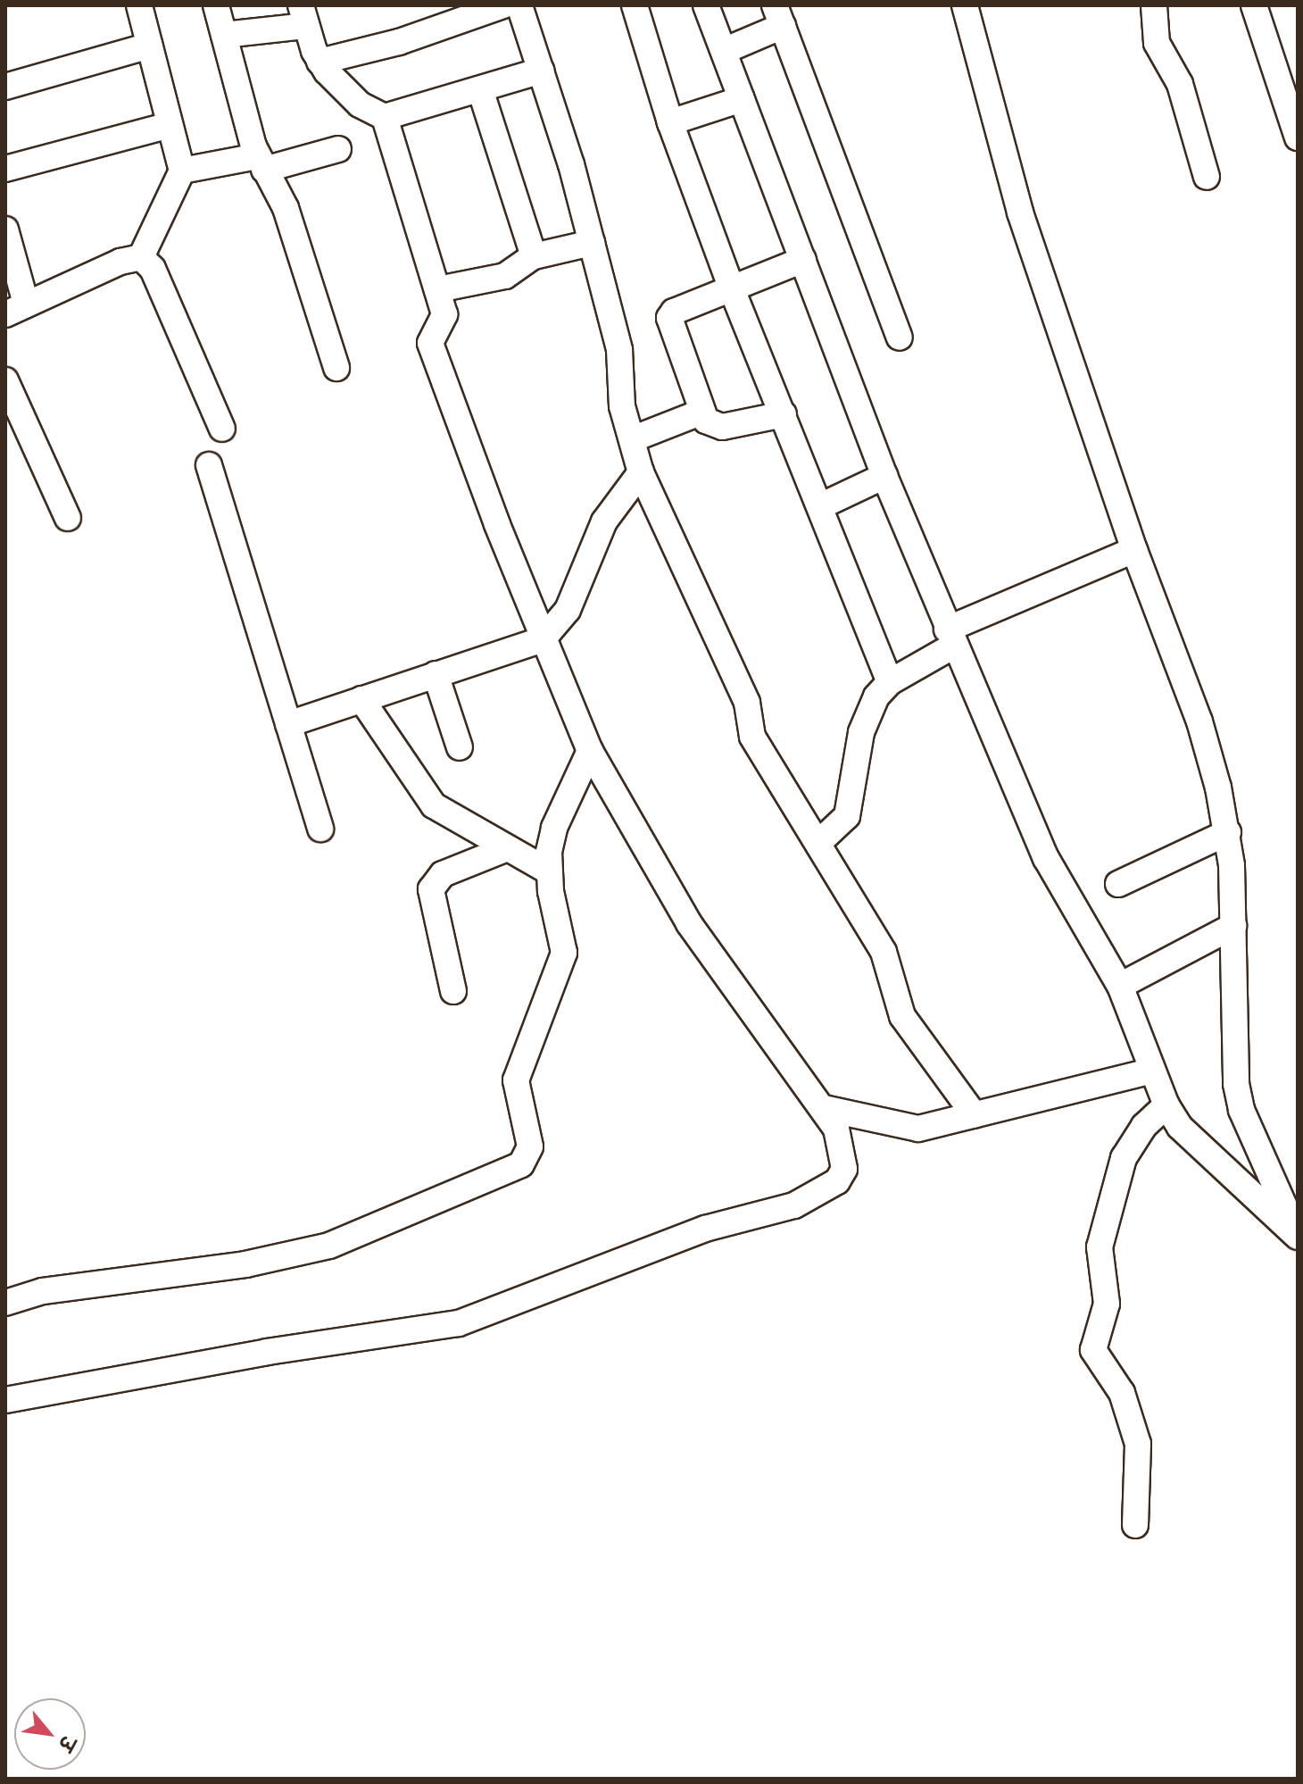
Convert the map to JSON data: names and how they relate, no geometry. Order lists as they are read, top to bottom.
{
  "north": "bottom right"
}
